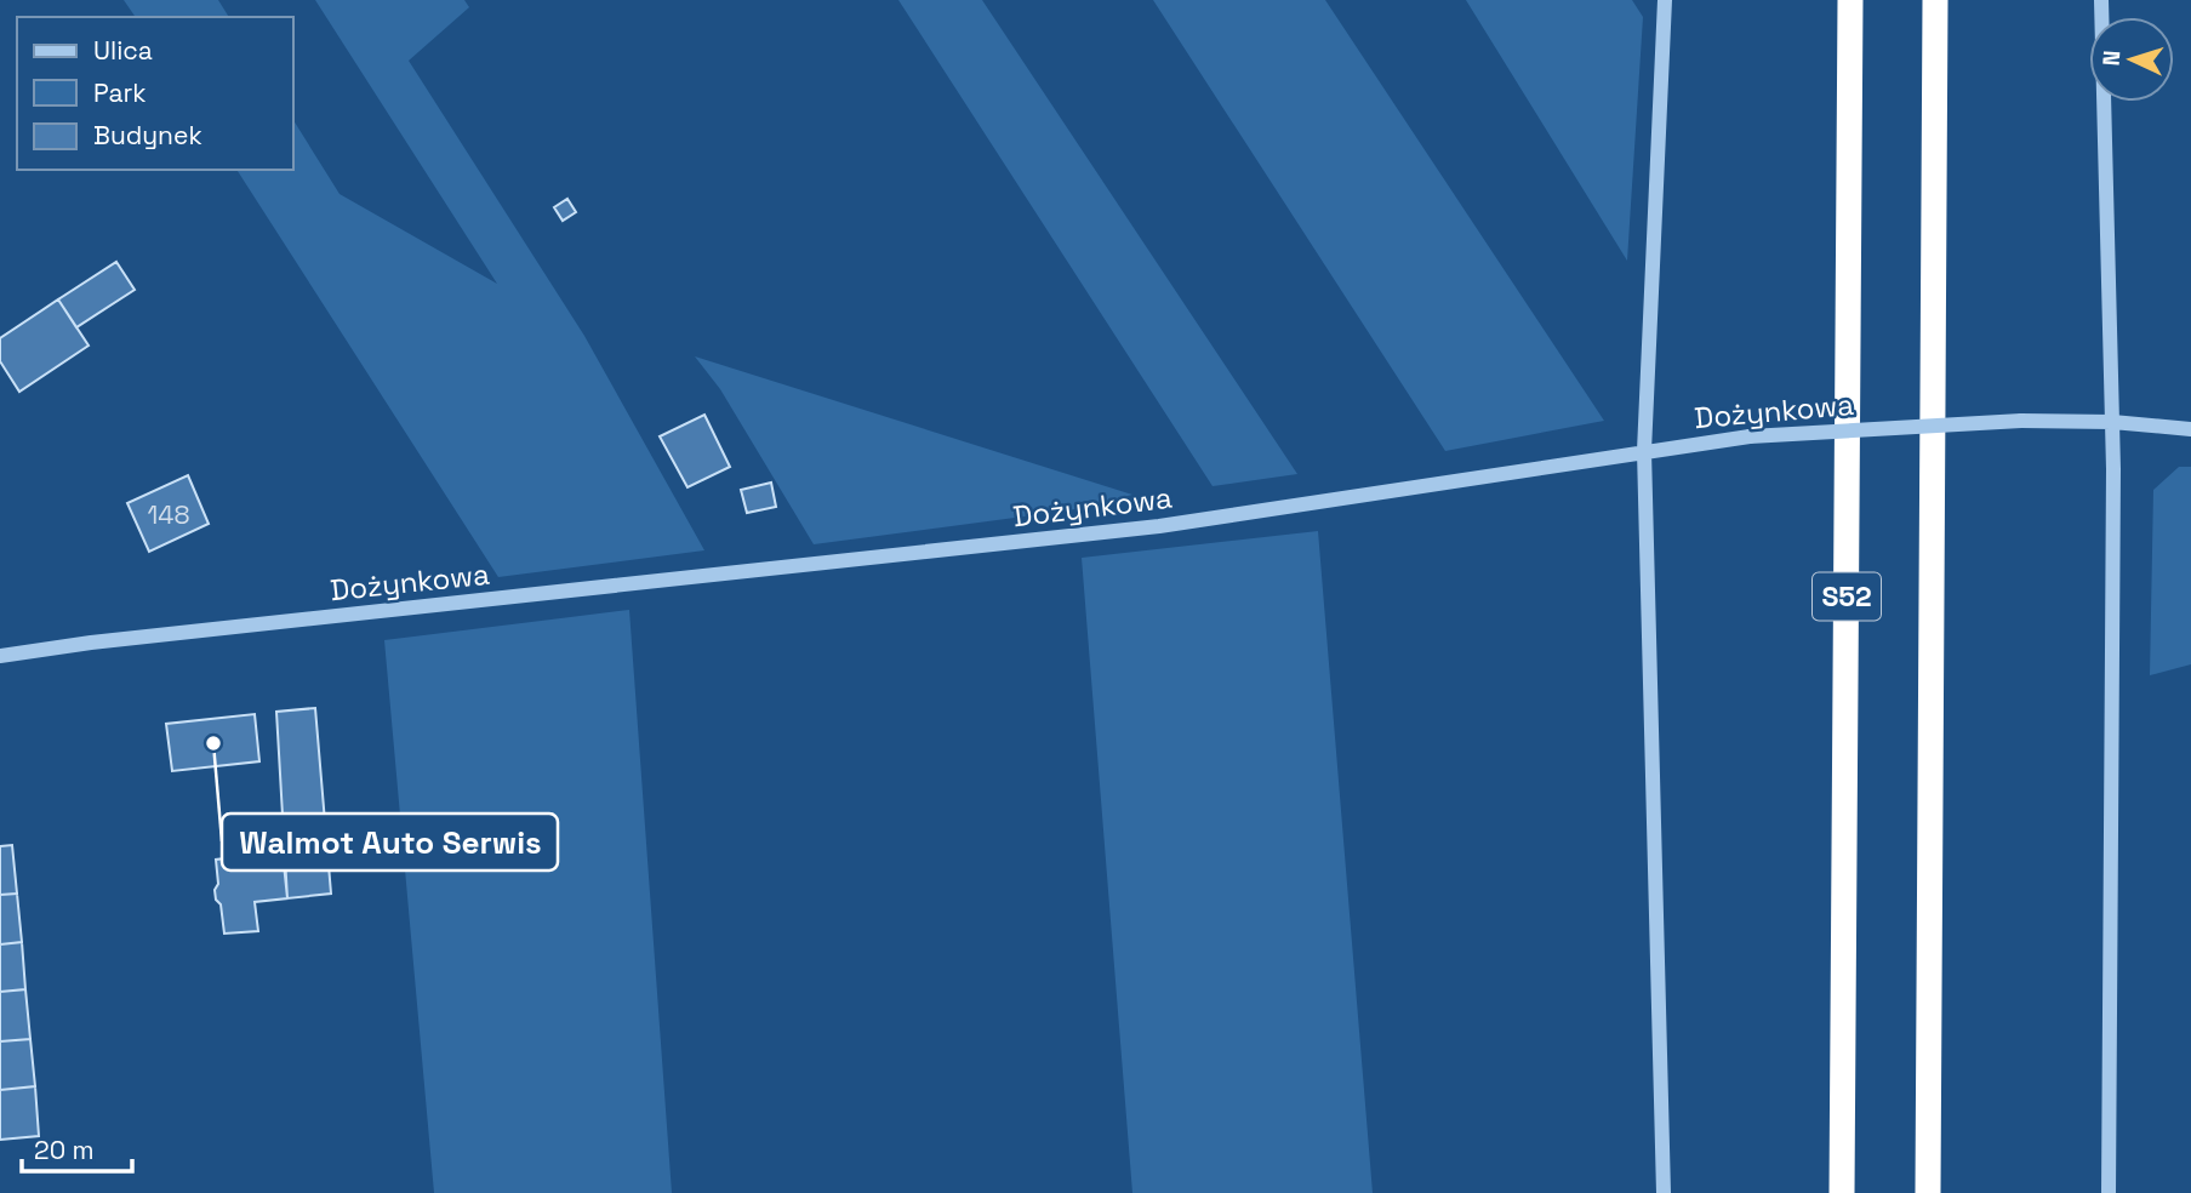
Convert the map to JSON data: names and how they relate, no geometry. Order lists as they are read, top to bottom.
{
  "streets": {
    "highway": ["S52"],
    "street": ["Dożynkowa"]
  },
  "places": ["Walmot Auto Serwis"],
  "house_numbers": ["148"],
  "legend": ["Ulica", "Park", "Budynek"],
  "scale_bar": "20 m",
  "north": "left"
}
